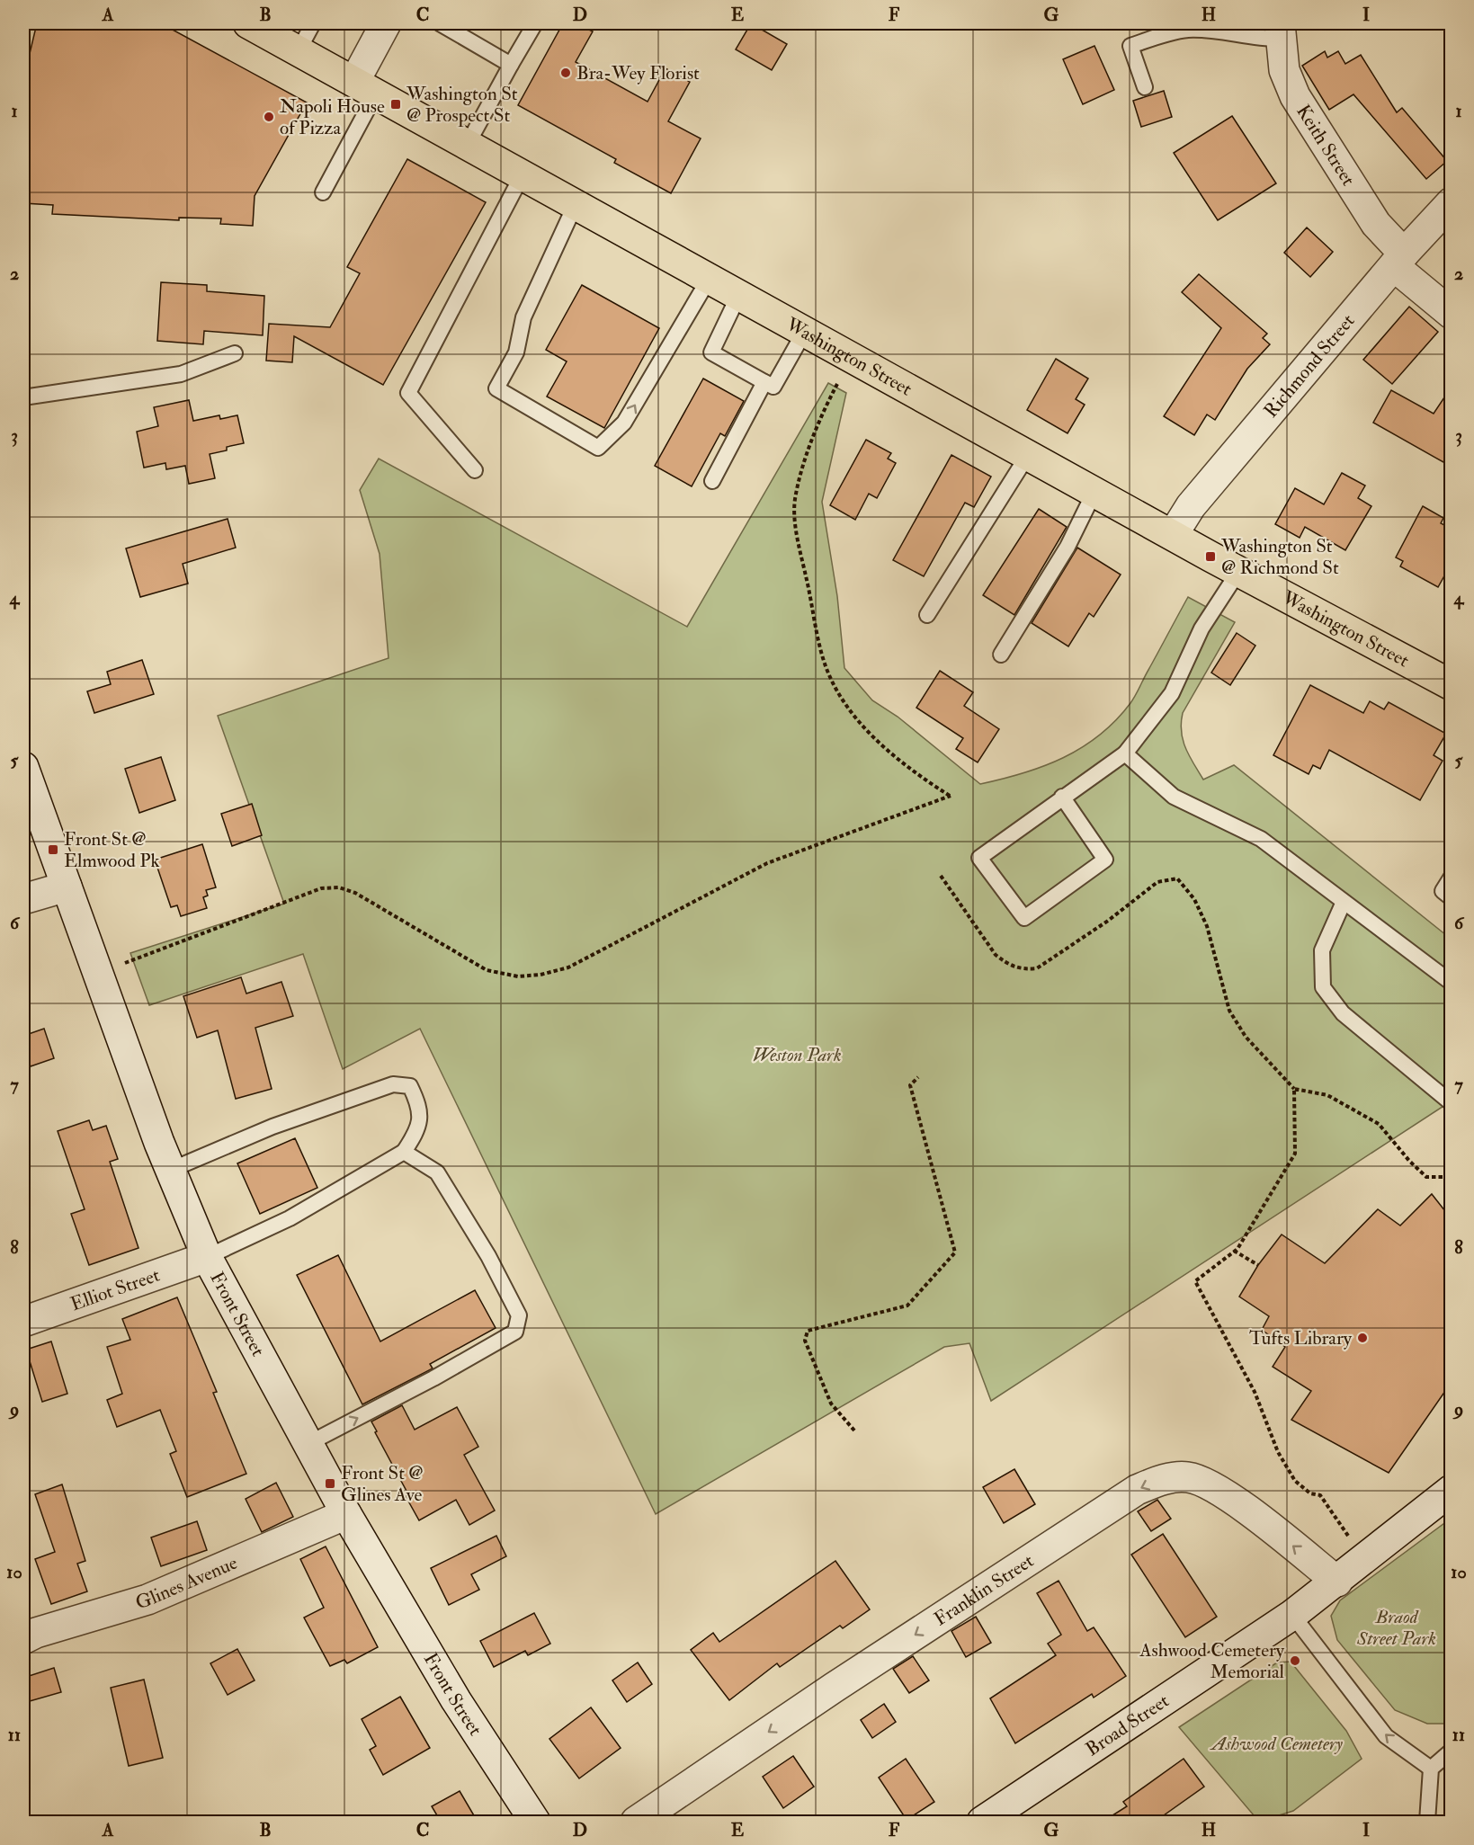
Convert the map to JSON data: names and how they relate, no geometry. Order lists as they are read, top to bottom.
{
  "streets": {
    "main road": ["Washington Street"],
    "street": [
      "Keith Street",
      "Richmond Street",
      "Elliot Street",
      "Front Street",
      "Glines Avenue",
      "Franklin Street",
      "Broad Street"
    ]
  },
  "crossings": [
    ["Keith Street", "Richmond Street"],
    ["Washington Street", "Richmond Street"],
    ["Elliot Street", "Front Street"],
    ["Front Street", "Glines Avenue"],
    ["Franklin Street", "Broad Street"]
  ],
  "one_way": ["Franklin Street"],
  "parks": ["Weston Park", "Braod Street Park", "Ashwood Cemetery"],
  "places": {
    "other": [
      "Bra-Wey Florist",
      "Napoli House of Pizza",
      "Tufts Library",
      "Ashwood Cemetery Memorial"
    ],
    "transit": [
      "Washington St @ Prospect St",
      "Washington St @ Richmond St",
      "Front St @ Elmwood Pk",
      "Front St @ Glines Ave"
    ]
  },
  "grid": {
    "columns": [
      "A",
      "B",
      "C",
      "D",
      "E",
      "F",
      "G",
      "H",
      "I"
    ],
    "rows": [
      "1",
      "2",
      "3",
      "4",
      "5",
      "6",
      "7",
      "8",
      "9",
      "10",
      "11"
    ]
  }
}
